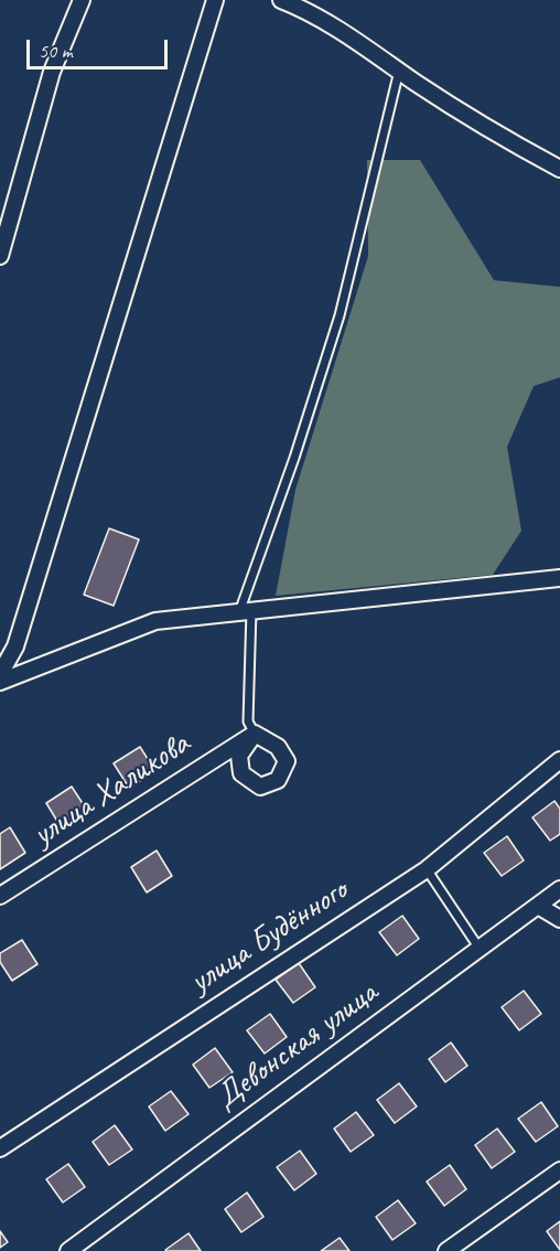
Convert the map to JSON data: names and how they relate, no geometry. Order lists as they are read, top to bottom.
{
  "streets": {
    "street": ["улица Халикова", "улица Будённого", "Девонская улица"]
  },
  "scale_bar": "50 m"
}
